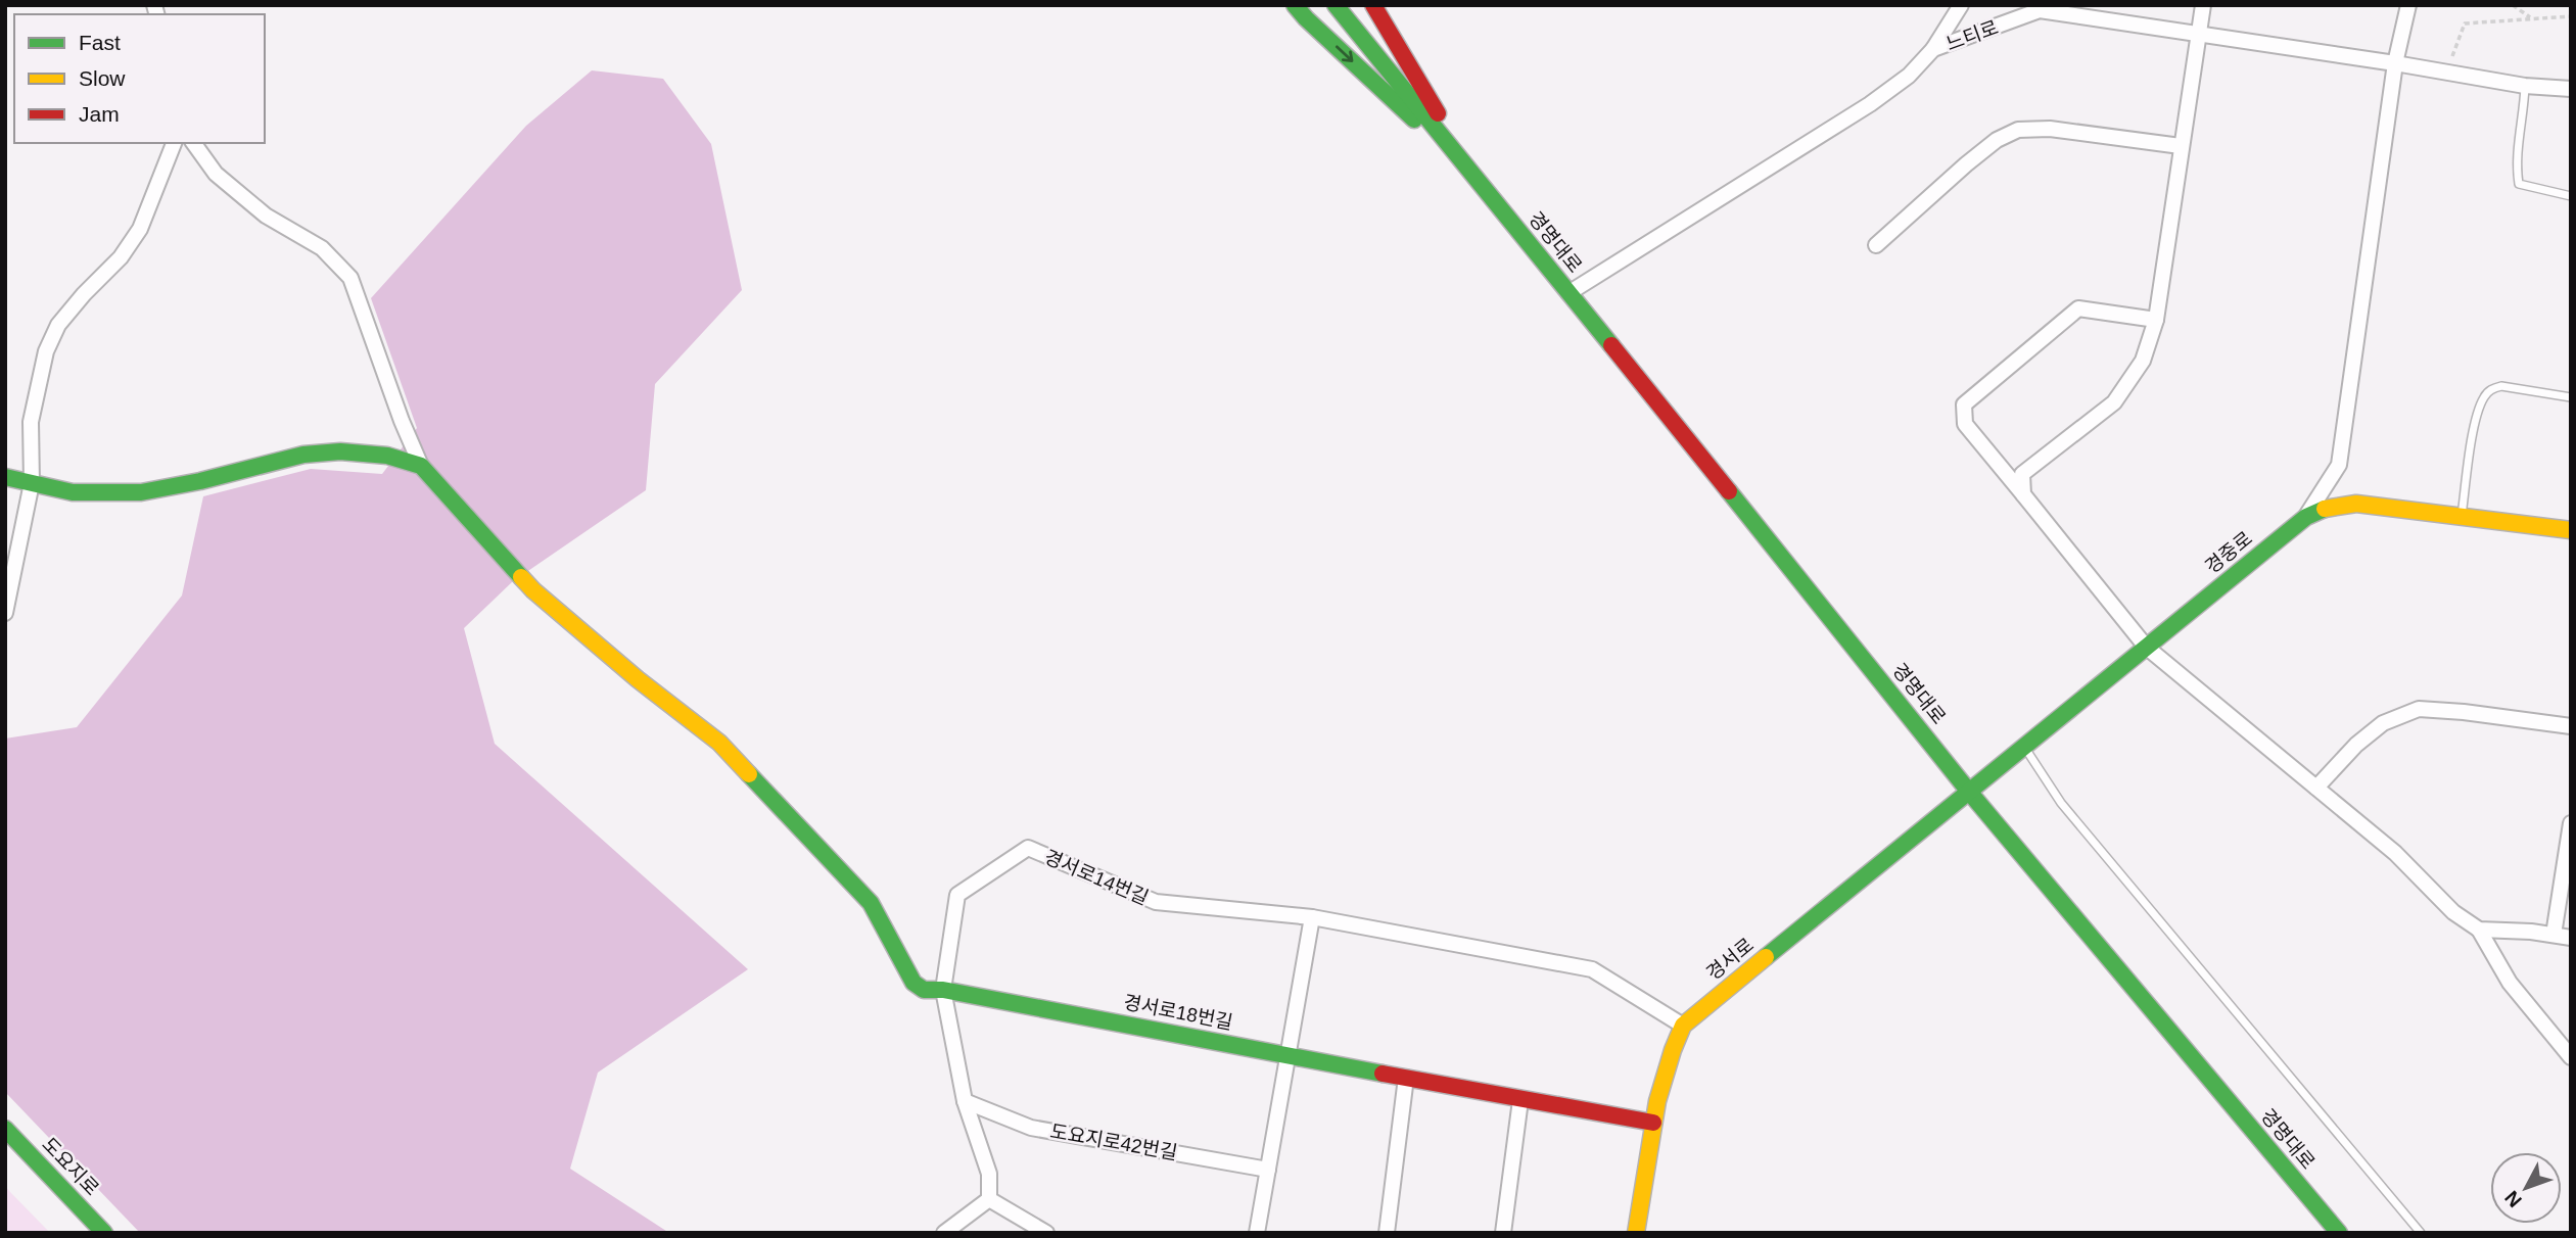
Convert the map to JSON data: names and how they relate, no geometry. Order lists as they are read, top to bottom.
{
  "streets": {
    "street": [
      "느티로",
      "경명대로",
      "경중로",
      "경서로14번길",
      "경서로",
      "경서로18번길",
      "도요지로42번길",
      "도요지로"
    ]
  },
  "crossings": [
    ["느티로", "경명대로"],
    ["경명대로", "경중로"],
    ["경명대로", "경서로"],
    ["경중로", "경서로"],
    ["경서로14번길", "경서로"],
    ["경서로14번길", "경서로18번길"],
    ["경서로14번길", "도요지로42번길"],
    ["경서로", "경서로18번길"]
  ],
  "legend": ["Fast", "Slow", "Jam"],
  "north": "bottom left"
}
